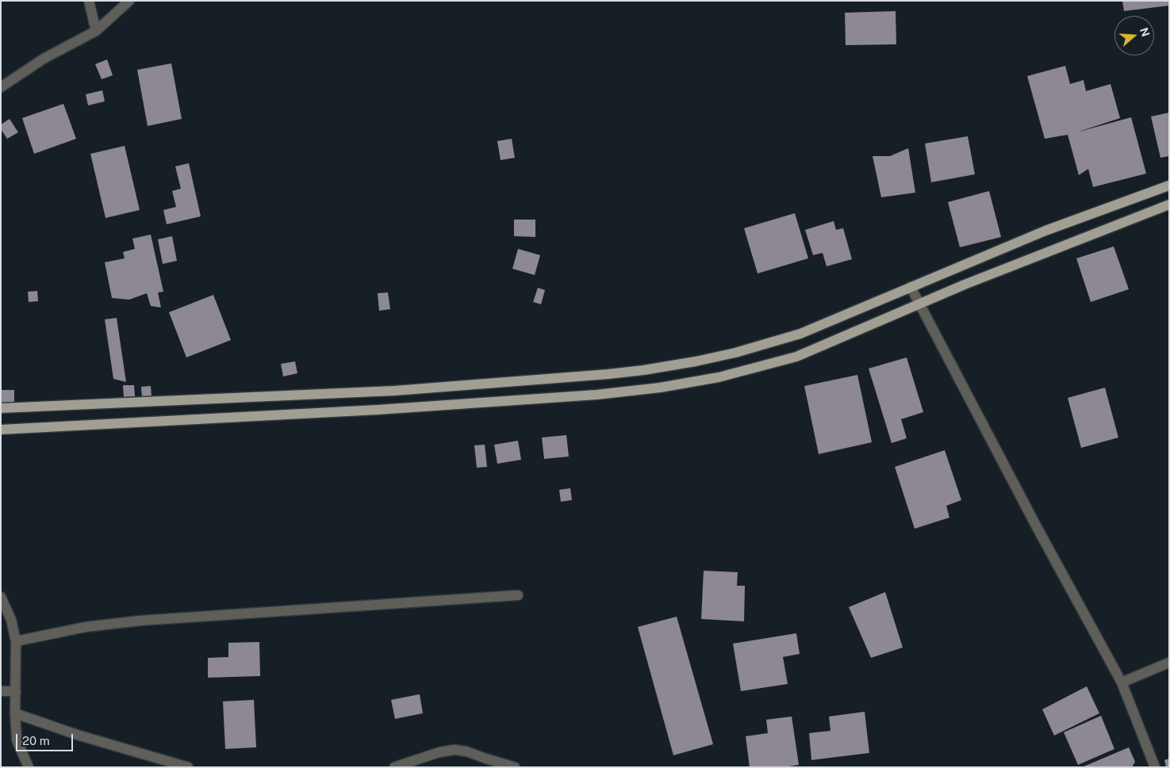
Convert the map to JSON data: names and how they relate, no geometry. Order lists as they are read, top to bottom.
{
  "scale_bar": "20 m",
  "north": "right"
}
